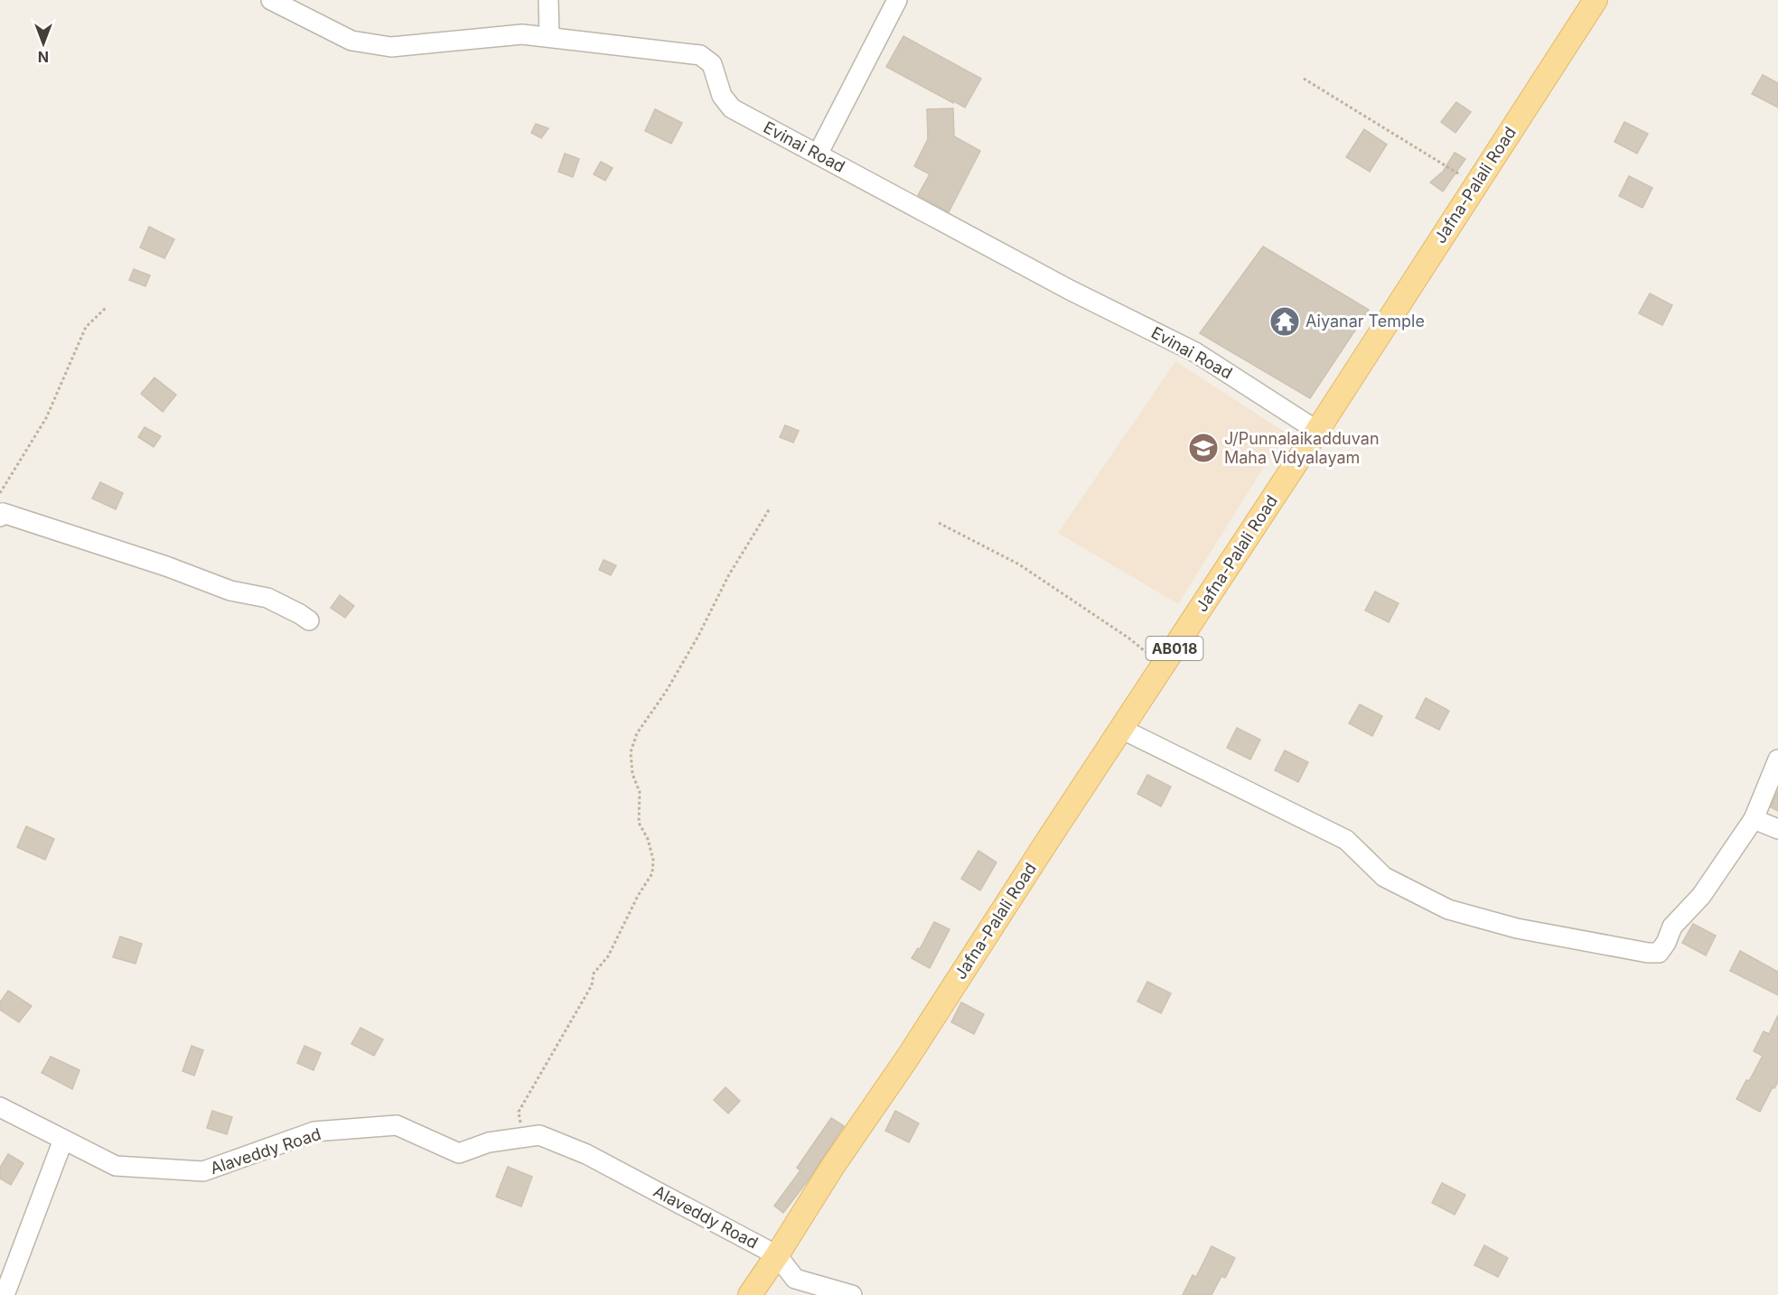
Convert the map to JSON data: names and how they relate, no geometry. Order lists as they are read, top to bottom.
{
  "streets": {
    "main road": ["Jafna-Palali Road", "AB018"],
    "street": ["Evinai Road", "Alaveddy Road"]
  },
  "crossings": [
    ["Evinai Road", "Jafna-Palali Road"],
    ["Jafna-Palali Road", "Alaveddy Road"]
  ],
  "places": {
    "temple": ["Aiyanar Temple"],
    "school or university": ["J/Punnalaikadduvan Maha Vidyalayam"]
  },
  "north": "bottom"
}
